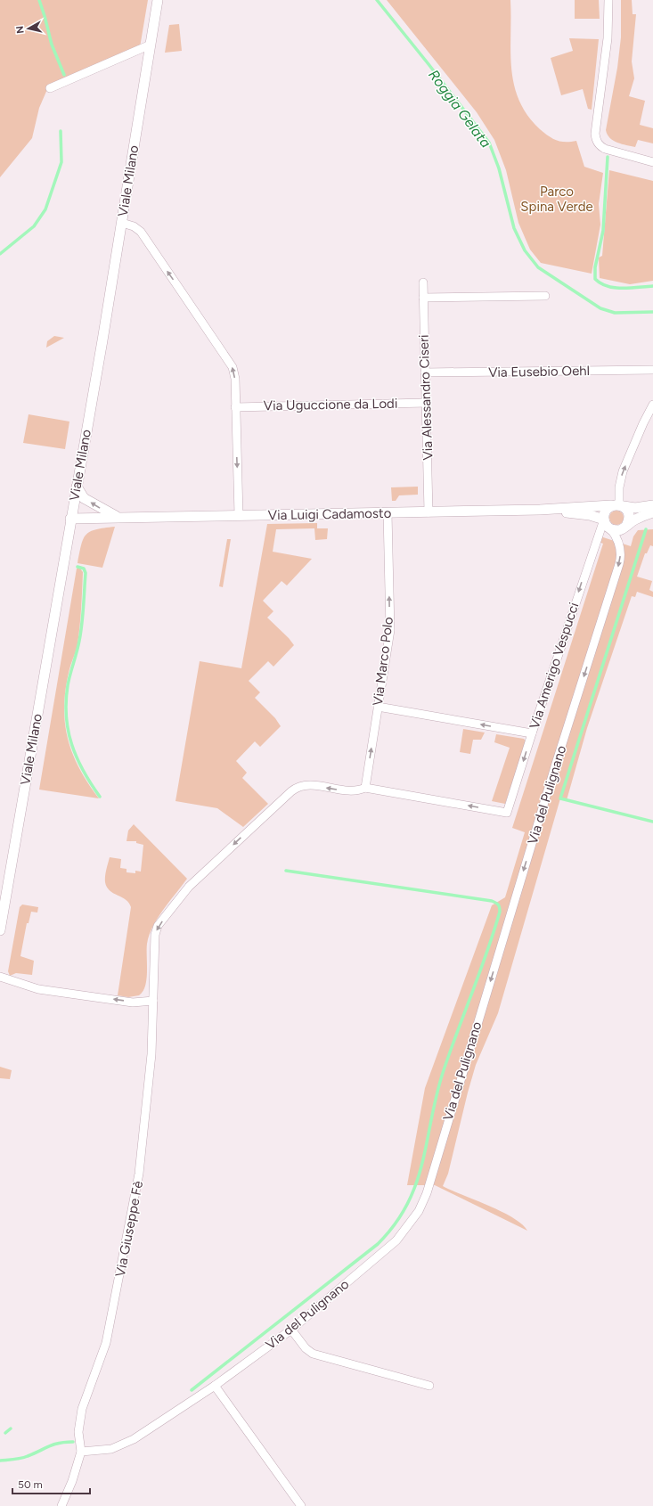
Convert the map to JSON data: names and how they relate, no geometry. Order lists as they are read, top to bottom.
{
  "streets": {
    "street": [
      "Viale Milano",
      "Via Eusebio Oehl",
      "Via Alessandro Ciseri",
      "Via Uguccione da Lodi",
      "Via Luigi Cadamosto",
      "Via Marco Polo",
      "Via Amerigo Vespucci",
      "Via del Pulignano",
      "Via Giuseppe Fè"
    ]
  },
  "crossings": [
    ["Viale Milano", "Via Luigi Cadamosto"],
    ["Via Eusebio Oehl", "Via Alessandro Ciseri"],
    ["Via Alessandro Ciseri", "Via Uguccione da Lodi"],
    ["Via Alessandro Ciseri", "Via Luigi Cadamosto"],
    ["Via Luigi Cadamosto", "Via Marco Polo"],
    ["Via Luigi Cadamosto", "Via Amerigo Vespucci"],
    ["Via Luigi Cadamosto", "Via del Pulignano"],
    ["Via Marco Polo", "Via Giuseppe Fè"],
    ["Via Amerigo Vespucci", "Via del Pulignano"],
    ["Via Amerigo Vespucci", "Via Giuseppe Fè"],
    ["Via del Pulignano", "Via Giuseppe Fè"]
  ],
  "one_way": [
    "Via Marco Polo",
    "Via Amerigo Vespucci",
    "Via del Pulignano",
    "Via Giuseppe Fè"
  ],
  "water": ["Roggia Gelata"],
  "parks": ["Parco Spina Verde"],
  "scale_bar": "50 m",
  "north": "left"
}
